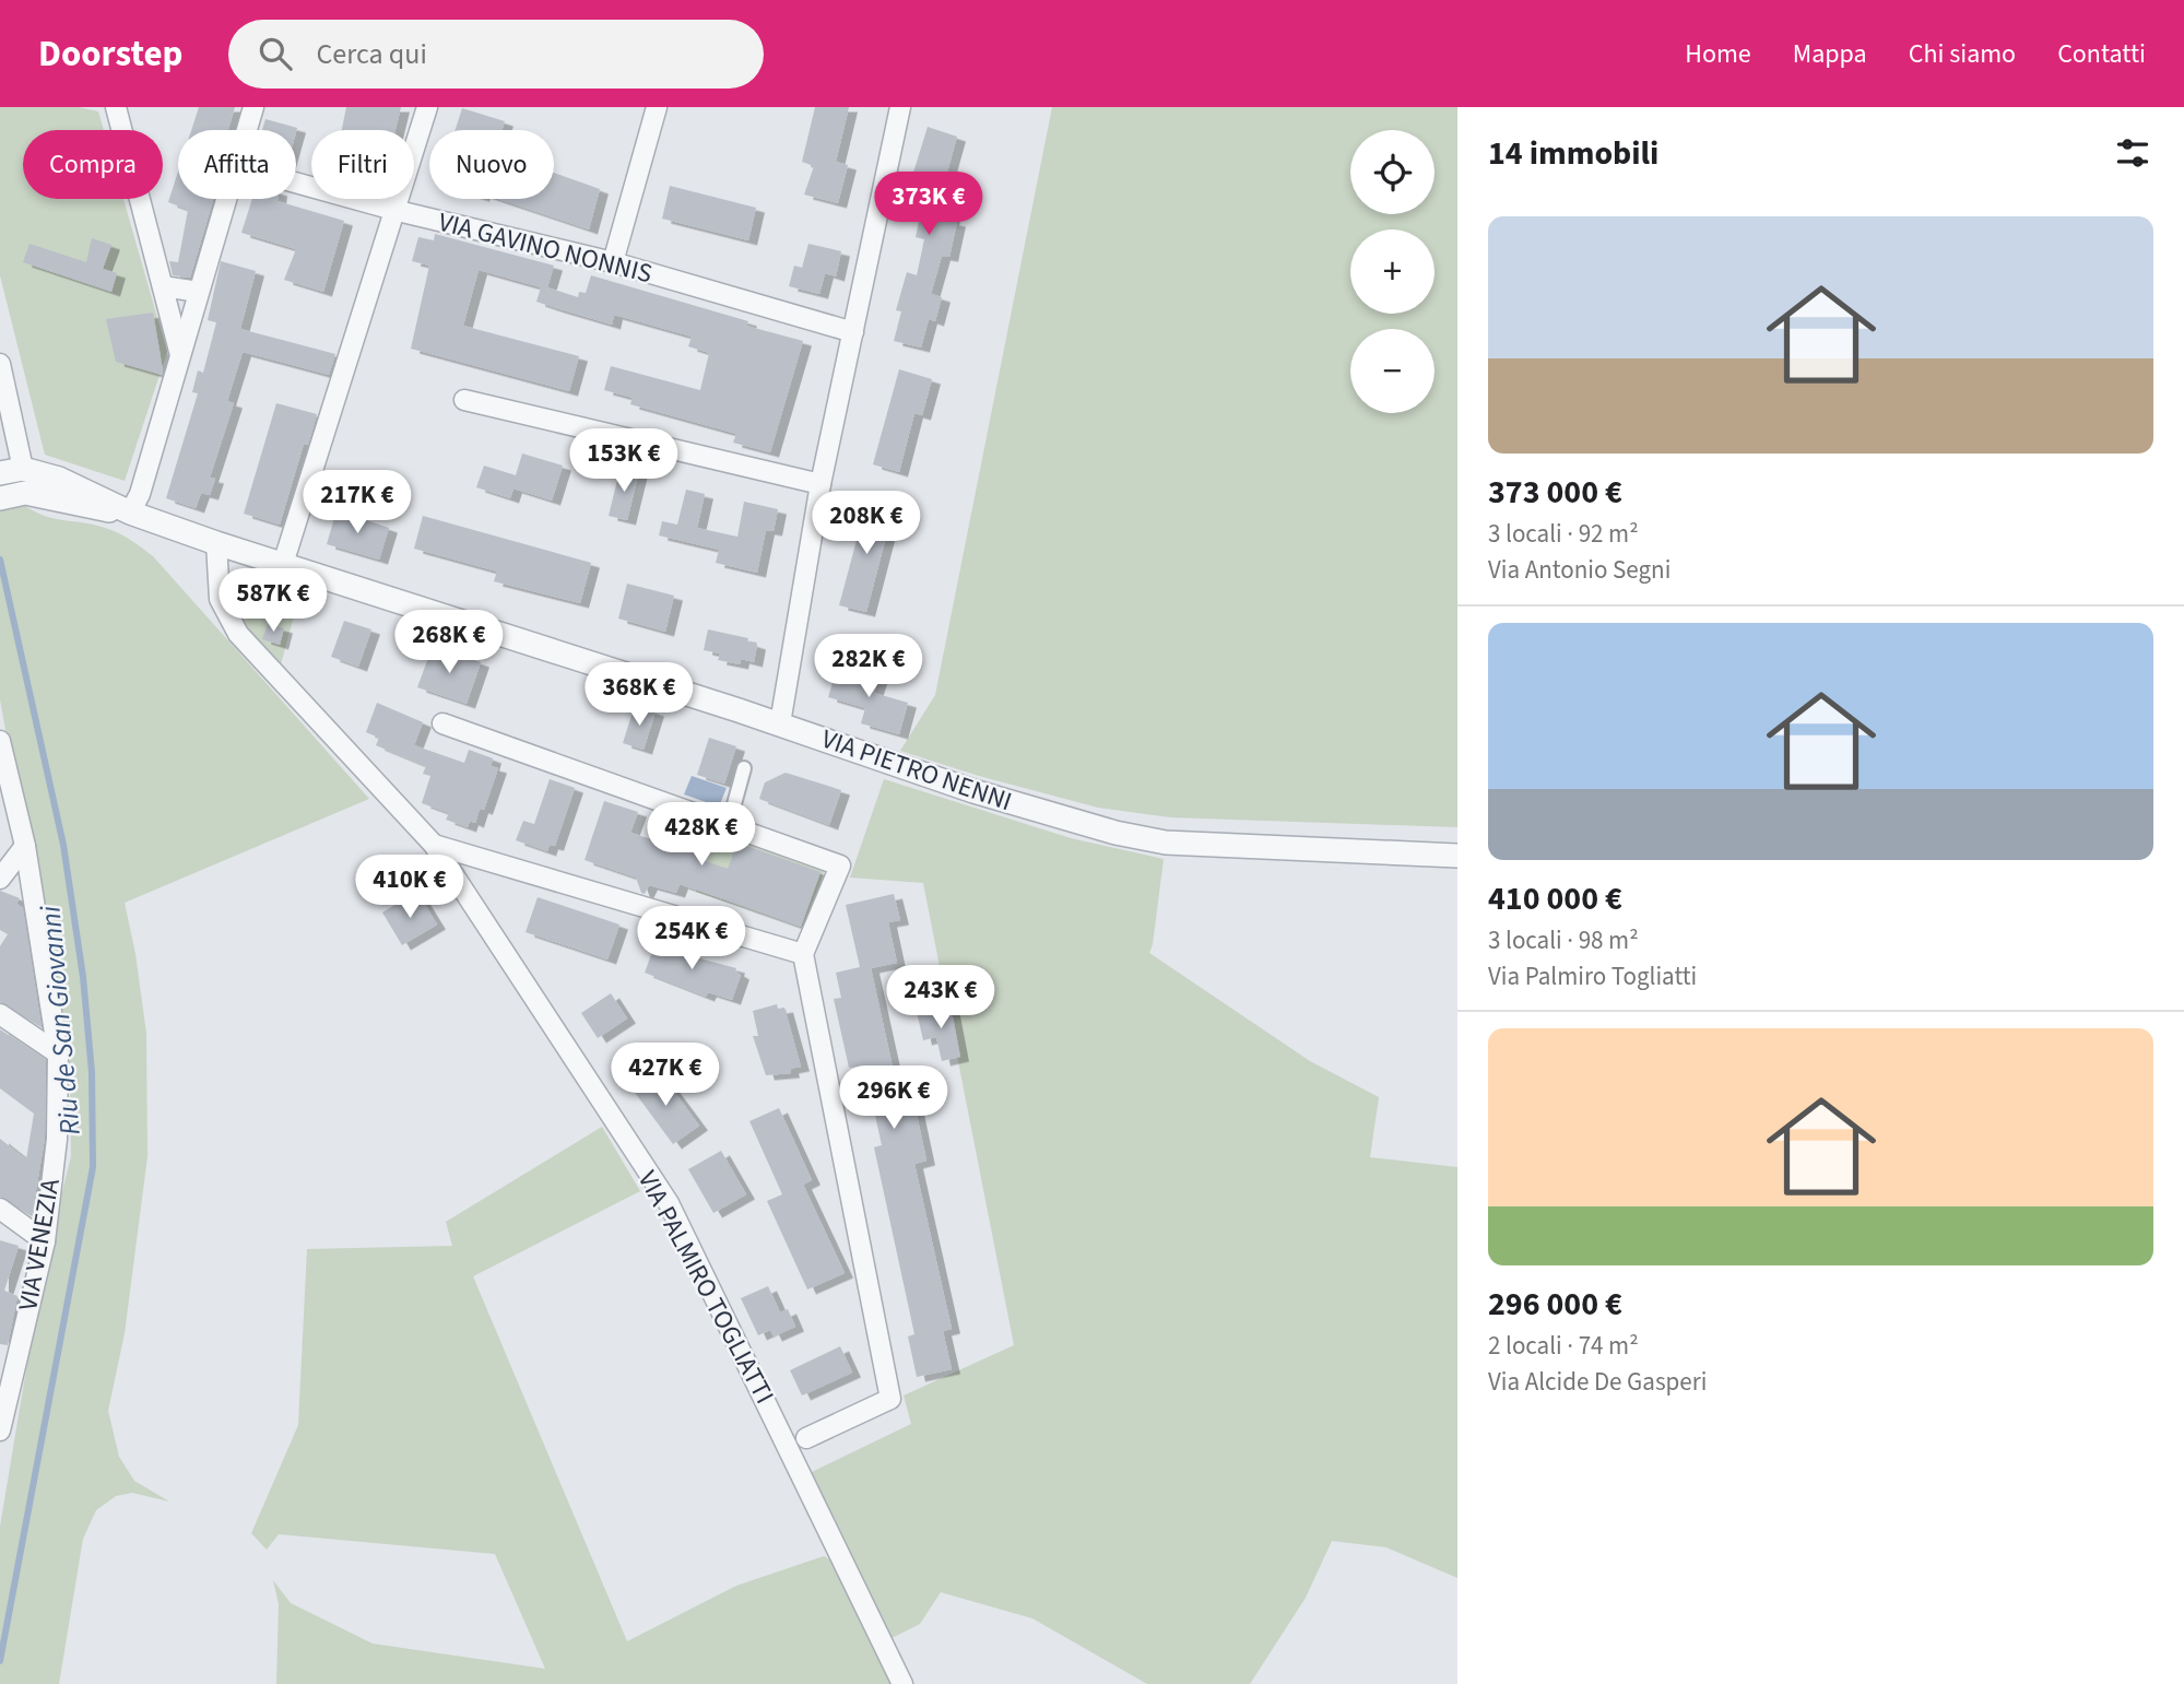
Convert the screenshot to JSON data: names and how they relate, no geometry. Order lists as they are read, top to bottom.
{
  "streets": {
    "street": [
      "VIA GAVINO NONNIS",
      "VIA PIETRO NENNI",
      "VIA VENEZIA",
      "VIA PALMIRO TOGLIATTI"
    ]
  },
  "crossings": [
    ["VIA PIETRO NENNI", "VIA PALMIRO TOGLIATTI"]
  ],
  "water": ["Riu de San Giovanni"],
  "page": {
    "header": "Doorstep",
    "search": "Cerca qui",
    "nav": [
      "Home",
      "Mappa",
      "Chi siamo",
      "Contatti"
    ],
    "heading": "14 immobili",
    "map_buttons": ["+", "−"],
    "chip": [
      "Compra",
      "Affitta",
      "Filtri",
      "Nuovo"
    ],
    "price": [
      "373K €",
      "153K €",
      "217K €",
      "208K €",
      "587K €",
      "268K €",
      "282K €",
      "368K €",
      "428K €",
      "410K €",
      "254K €",
      "243K €",
      "427K €",
      "296K €"
    ],
    "list": [
      {
        "name": "373 000 €",
        "note": "3 locali · 92 m² · Via Antonio Segni"
      },
      {
        "name": "410 000 €",
        "note": "3 locali · 98 m² · Via Palmiro Togliatti"
      },
      {
        "name": "296 000 €",
        "note": "2 locali · 74 m² · Via Alcide De Gasperi"
      }
    ]
  }
}
